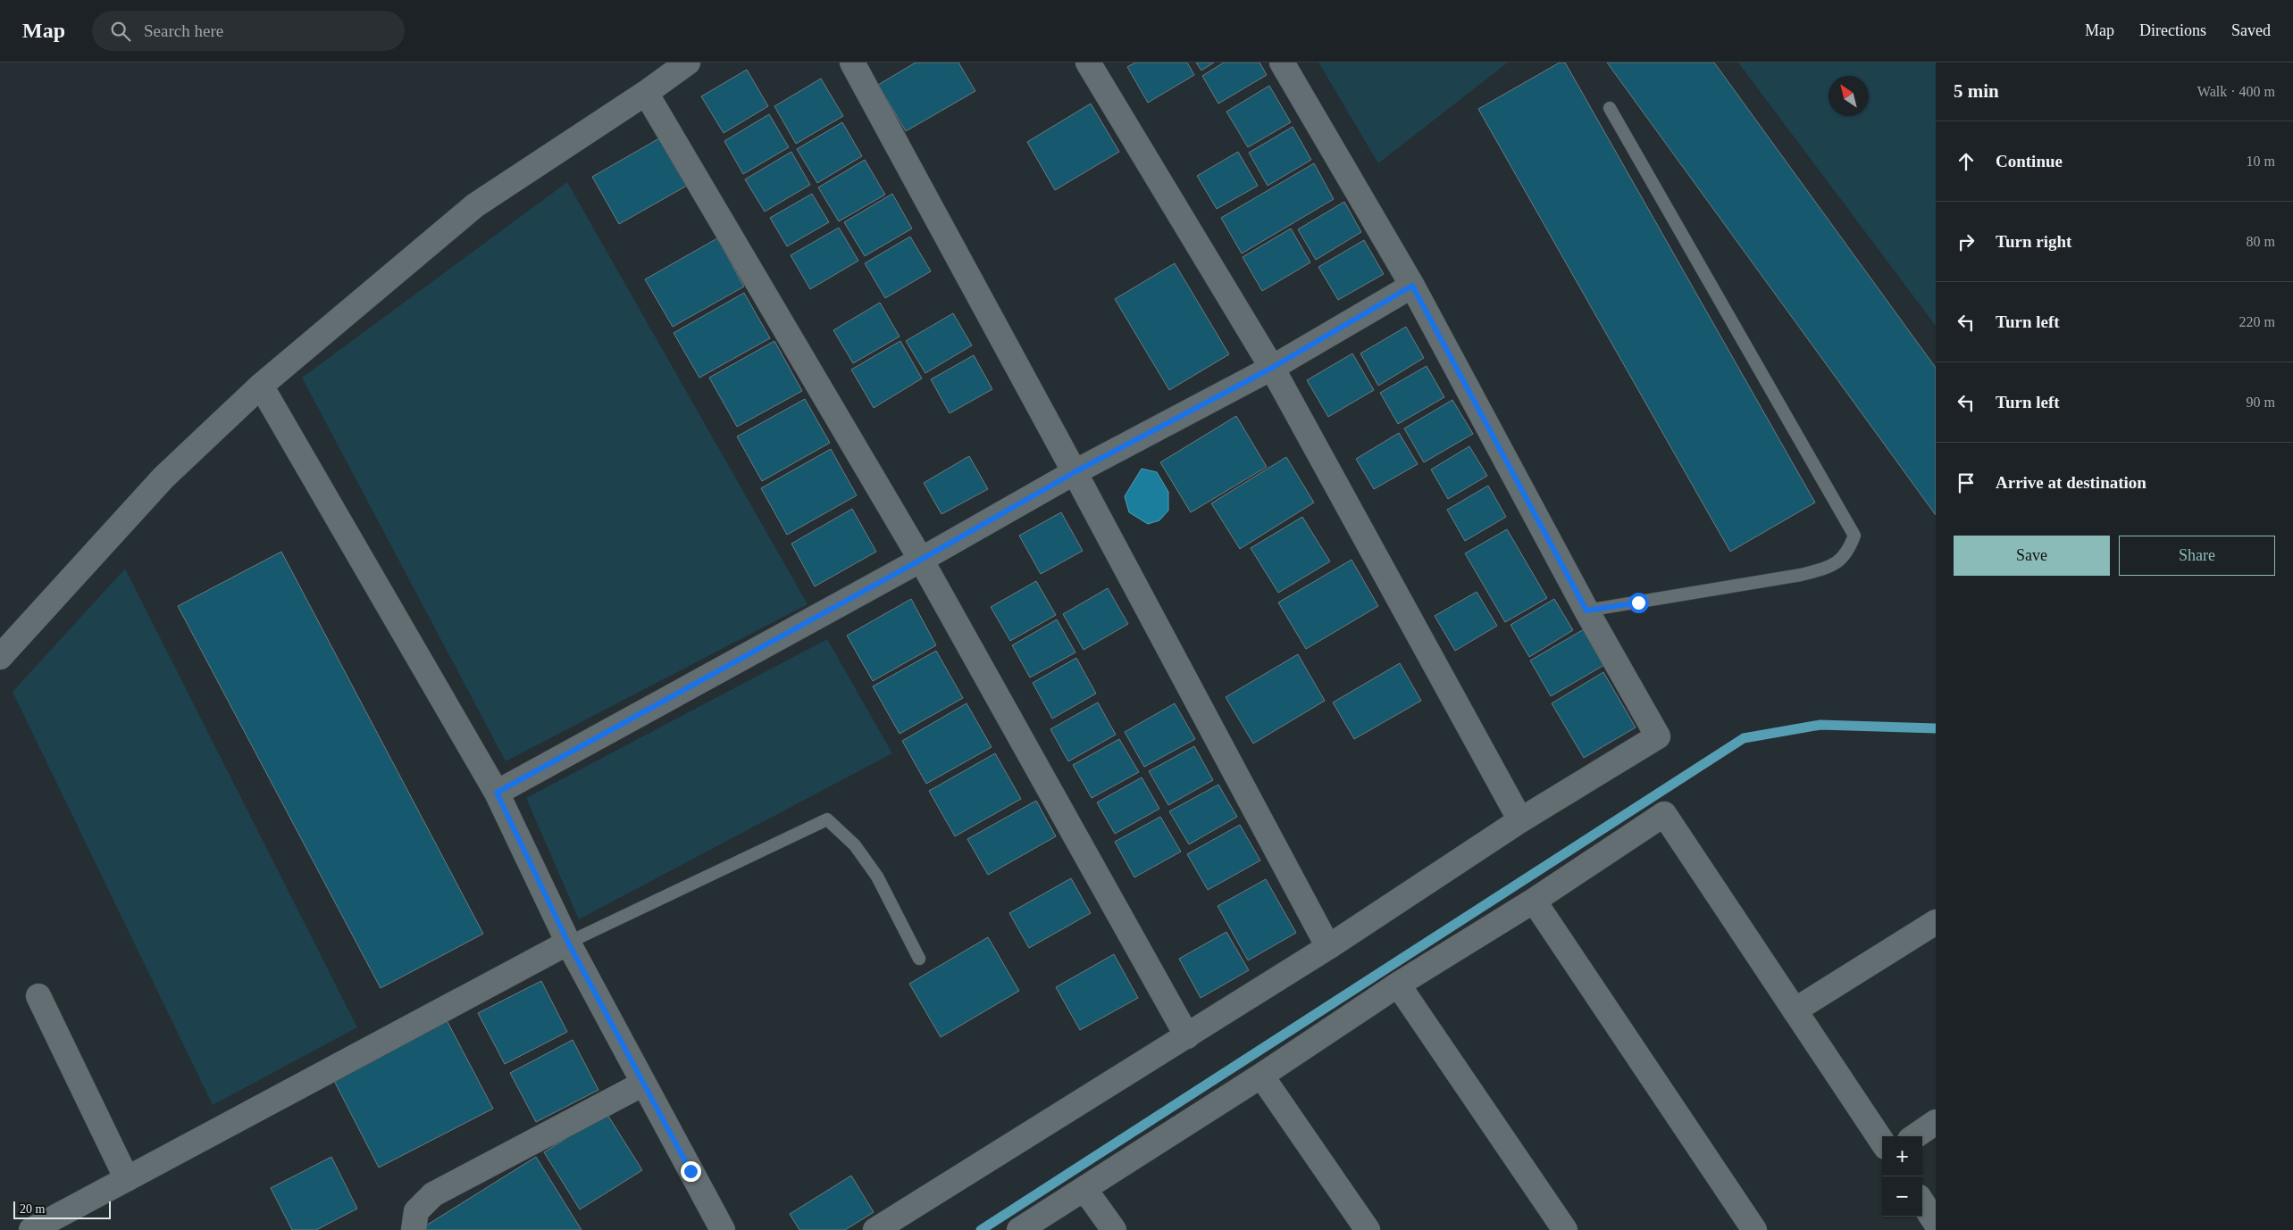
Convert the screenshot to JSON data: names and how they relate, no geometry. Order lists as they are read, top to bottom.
{
  "scale_bar": "20 m",
  "north": "top left",
  "page": {
    "header": "Map",
    "search": "Search here",
    "nav": ["Map", "Directions", "Saved"],
    "heading": ["5 min", "Walk · 400 m"],
    "list": [
      ["Continue", "10 m"],
      ["Turn right", "80 m"],
      ["Turn left", "220 m"],
      ["Turn left", "90 m"],
      "Arrive at destination"
    ],
    "buttons": ["Save", "Share"],
    "map_buttons": ["+", "−"],
    "scale": "20 m"
  }
}
